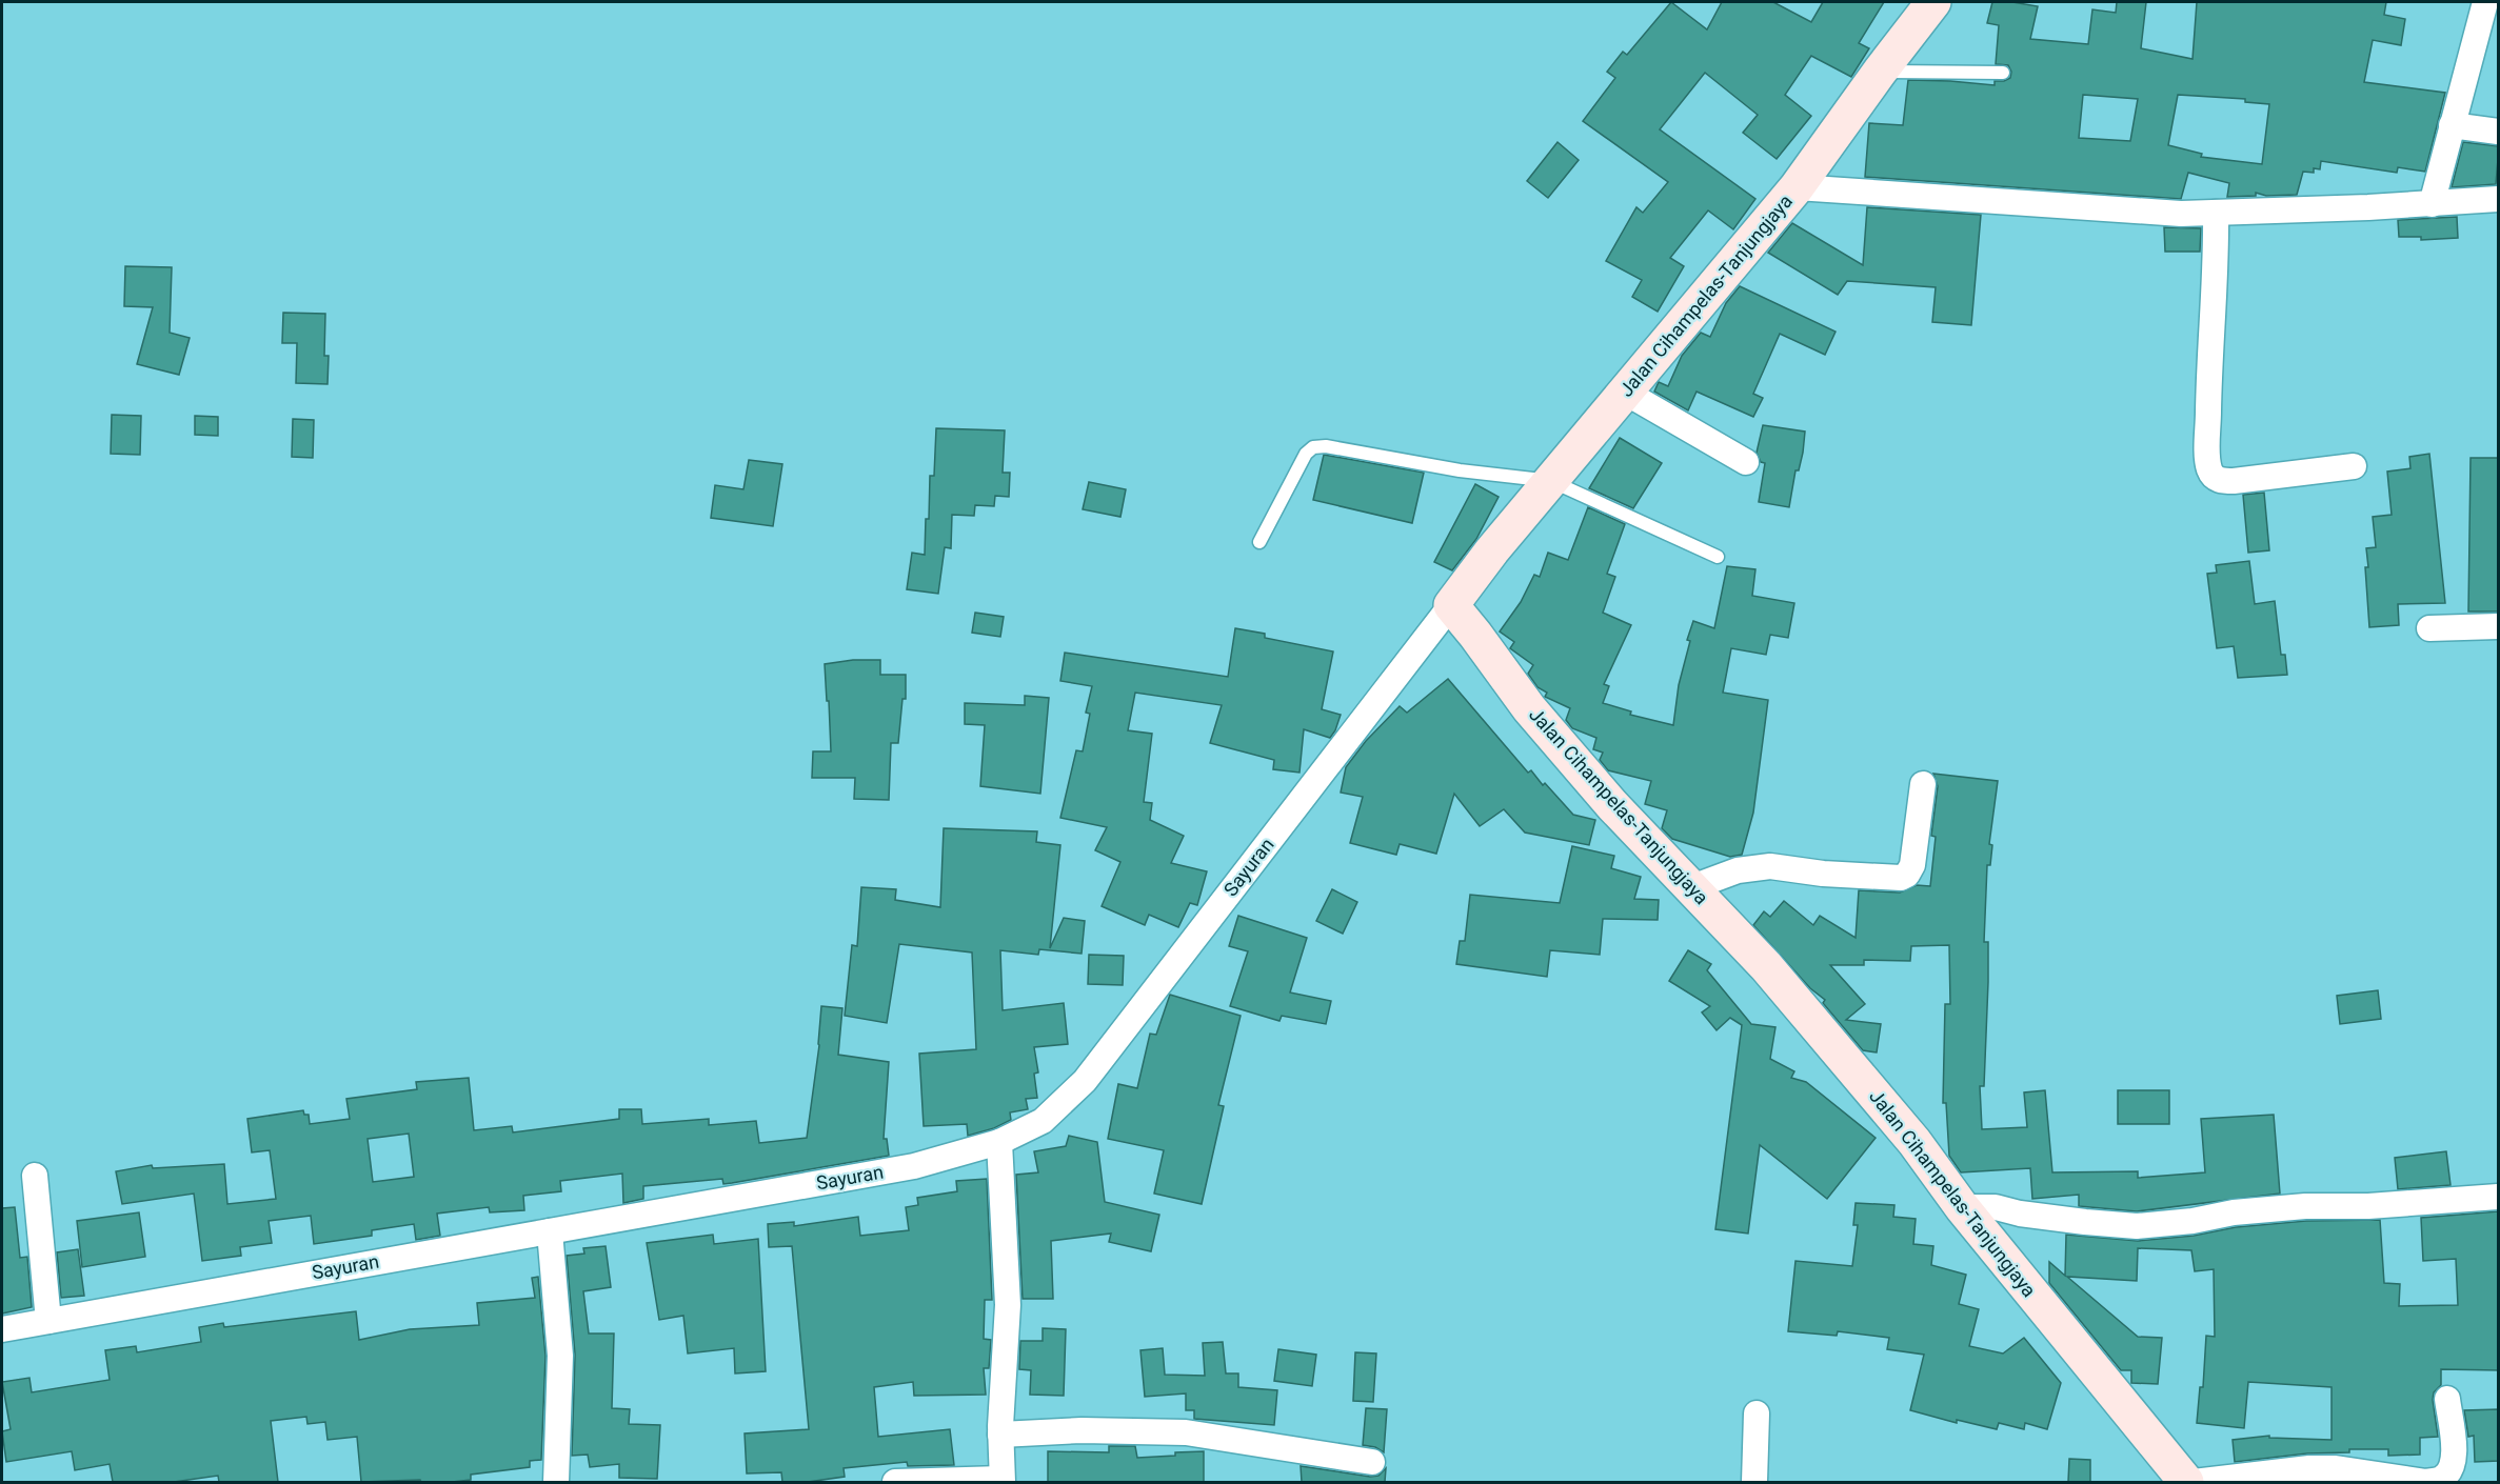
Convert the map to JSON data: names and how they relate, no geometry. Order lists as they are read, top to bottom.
{
  "streets": {
    "main road": ["Jalan Cihampelas-Tanjungjaya"],
    "street": ["Sayuran"]
  },
  "crossings": [
    ["Jalan Cihampelas-Tanjungjaya", "Sayuran"]
  ]
}
